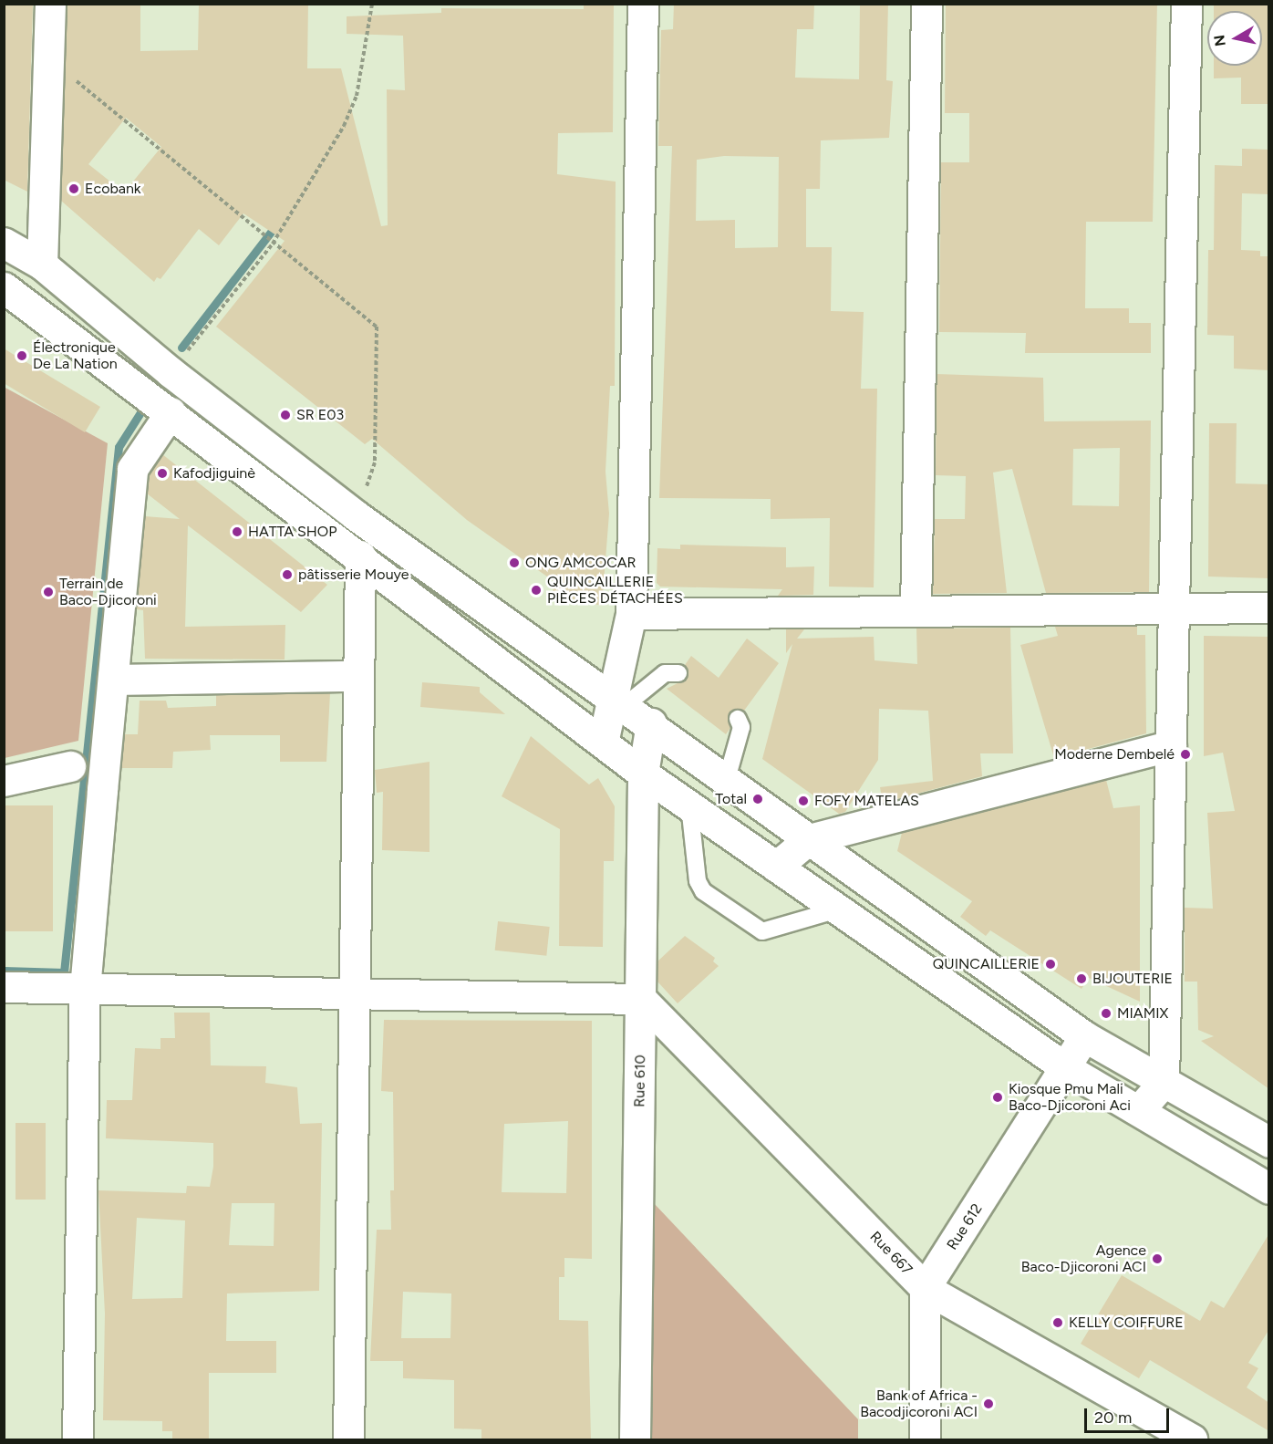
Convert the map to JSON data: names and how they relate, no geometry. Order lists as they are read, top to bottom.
{
  "streets": {
    "street": ["Rue 610", "Rue 612", "Rue 667"]
  },
  "crossings": [
    ["Rue 610", "Rue 667"],
    ["Rue 612", "Rue 667"]
  ],
  "places": [
    "Ecobank",
    "Électronique De La Nation",
    "SR E03",
    "Kafodjiguinè",
    "HATTA SHOP",
    "ONG AMCOCAR",
    "pâtisserie Mouye",
    "QUINCAILLERIE PIÈCES DÉTACHÉES",
    "Terrain de Baco-Djicoroni",
    "Moderne Dembelé",
    "Total",
    "FOFY MATELAS",
    "QUINCAILLERIE",
    "BIJOUTERIE",
    "MIAMIX",
    "Kiosque Pmu Mali Baco-Djicoroni Aci",
    "Agence Baco-Djicoroni ACI",
    "KELLY COIFFURE",
    "Bank of Africa - Bacodjicoroni ACI"
  ],
  "scale_bar": "20 m",
  "north": "left"
}
